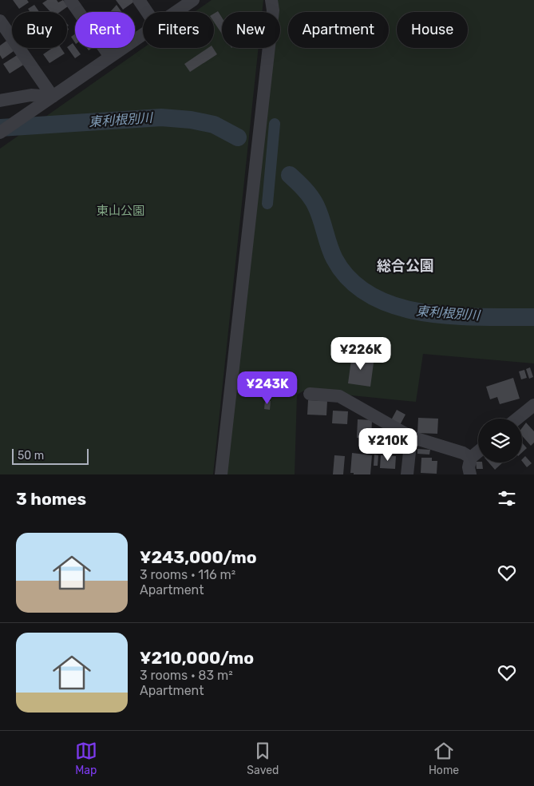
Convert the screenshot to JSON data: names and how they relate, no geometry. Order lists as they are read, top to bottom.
{
  "districts": ["総合公園"],
  "water": ["東利根別川"],
  "parks": ["東山公園"],
  "scale_bar": "50 m",
  "page": {
    "chip": [
      "Buy",
      "Rent",
      "Filters",
      "New",
      "Apartment",
      "House"
    ],
    "price": ["¥226K", "¥243K", "¥210K"],
    "scale": "50 m",
    "heading": "3 homes",
    "list": [
      {
        "name": "¥243,000/mo",
        "note": "3 rooms · 116 m² · Apartment"
      },
      {
        "name": "¥210,000/mo",
        "note": "3 rooms · 83 m² · Apartment"
      }
    ],
    "tabs": ["Map", "Saved", "Home"]
  }
}
